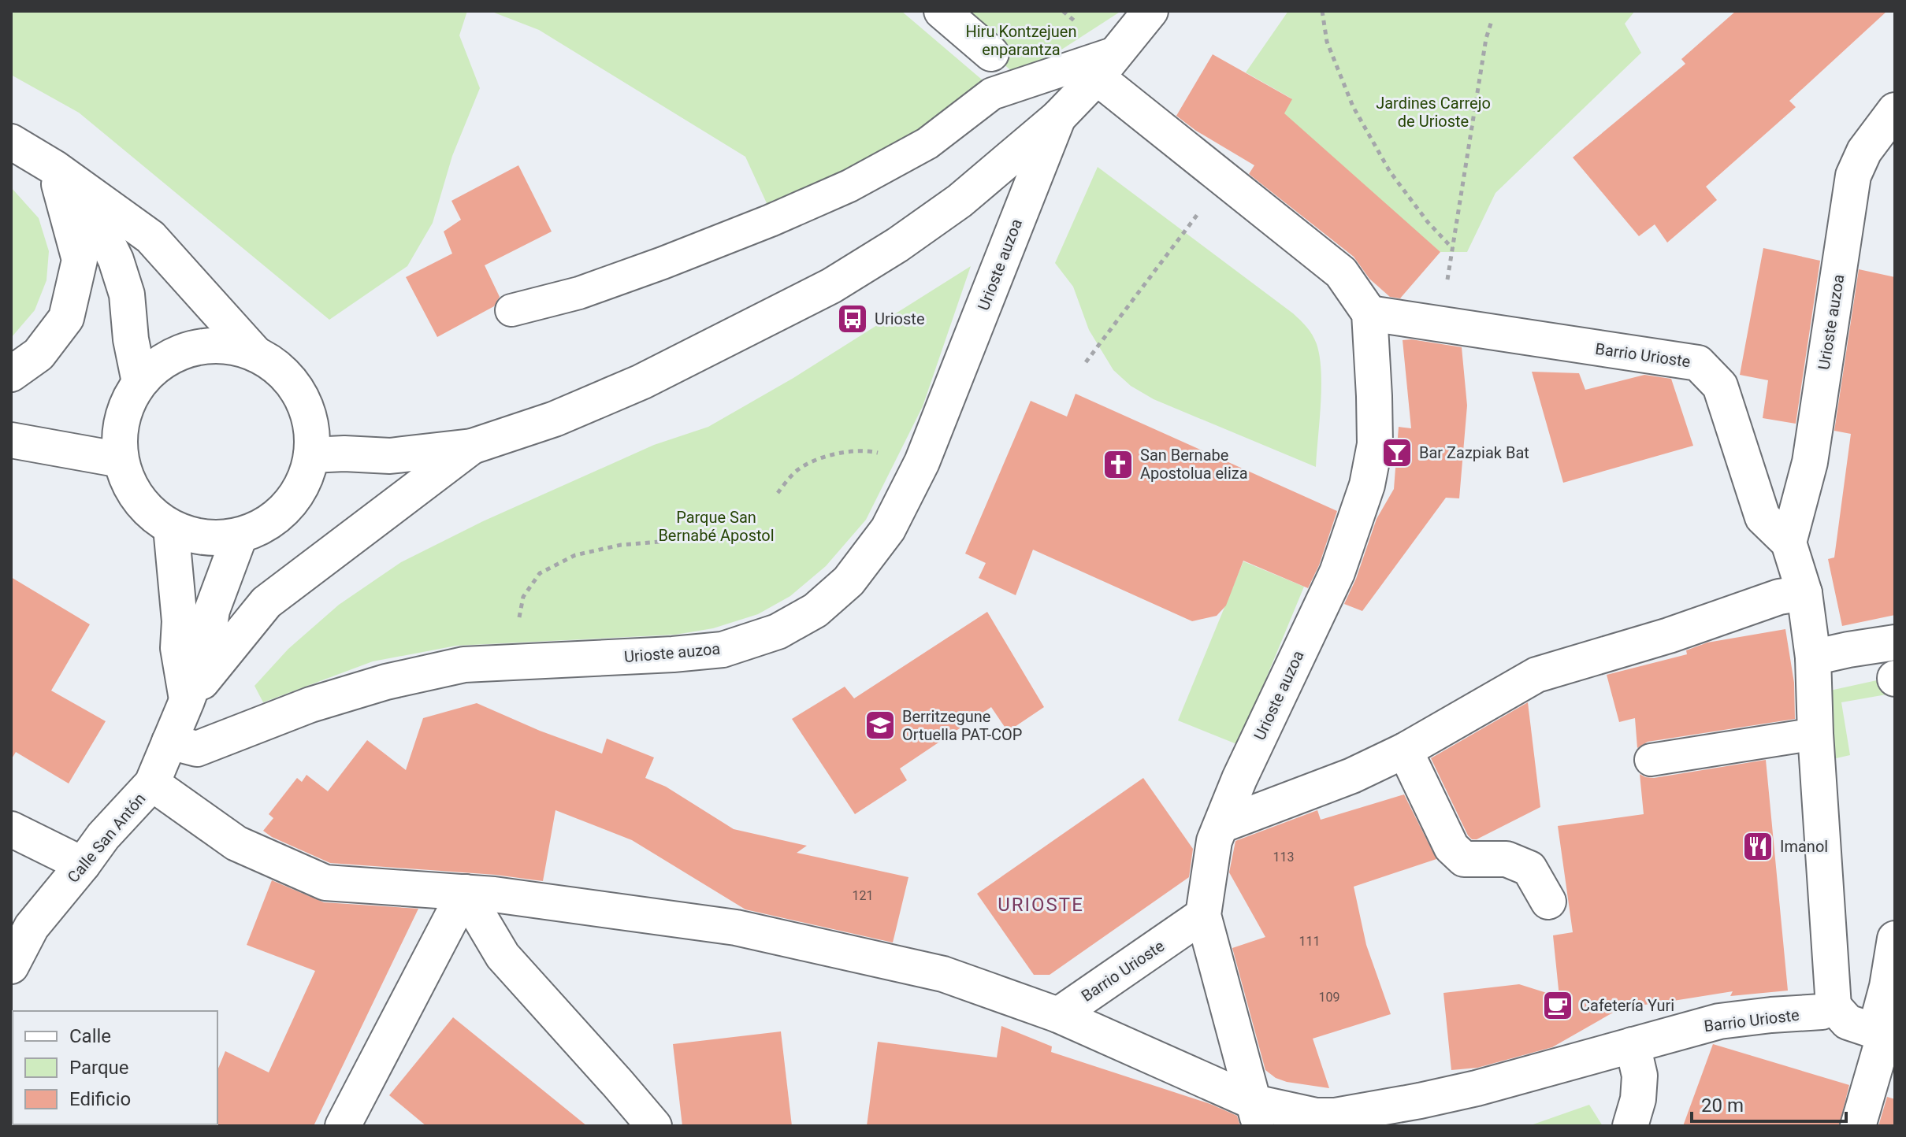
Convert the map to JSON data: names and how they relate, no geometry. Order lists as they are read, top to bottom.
{
  "streets": {
    "street": ["Urioste auzoa", "Barrio Urioste", "Calle San Antón"]
  },
  "crossings": [
    ["Urioste auzoa", "Barrio Urioste"],
    ["Urioste auzoa", "Calle San Antón"]
  ],
  "districts": ["URIOSTE"],
  "parks": ["Hiru Kontzejuen enparantza", "Jardines Carrejo de Urioste", "Parque San Bernabé Apostol"],
  "places": {
    "bus stop": ["Urioste"],
    "bar": ["Bar Zazpiak Bat"],
    "church": ["San Bernabe Apostolua eliza"],
    "school or university": ["Berritzegune Ortuella PAT-COP"],
    "restaurant": ["Imanol"],
    "cafe": ["Cafetería Yuri"]
  },
  "house_numbers": [
    "113",
    "121",
    "111",
    "109"
  ],
  "legend": ["Calle", "Parque", "Edificio"],
  "scale_bar": "20 m"
}
